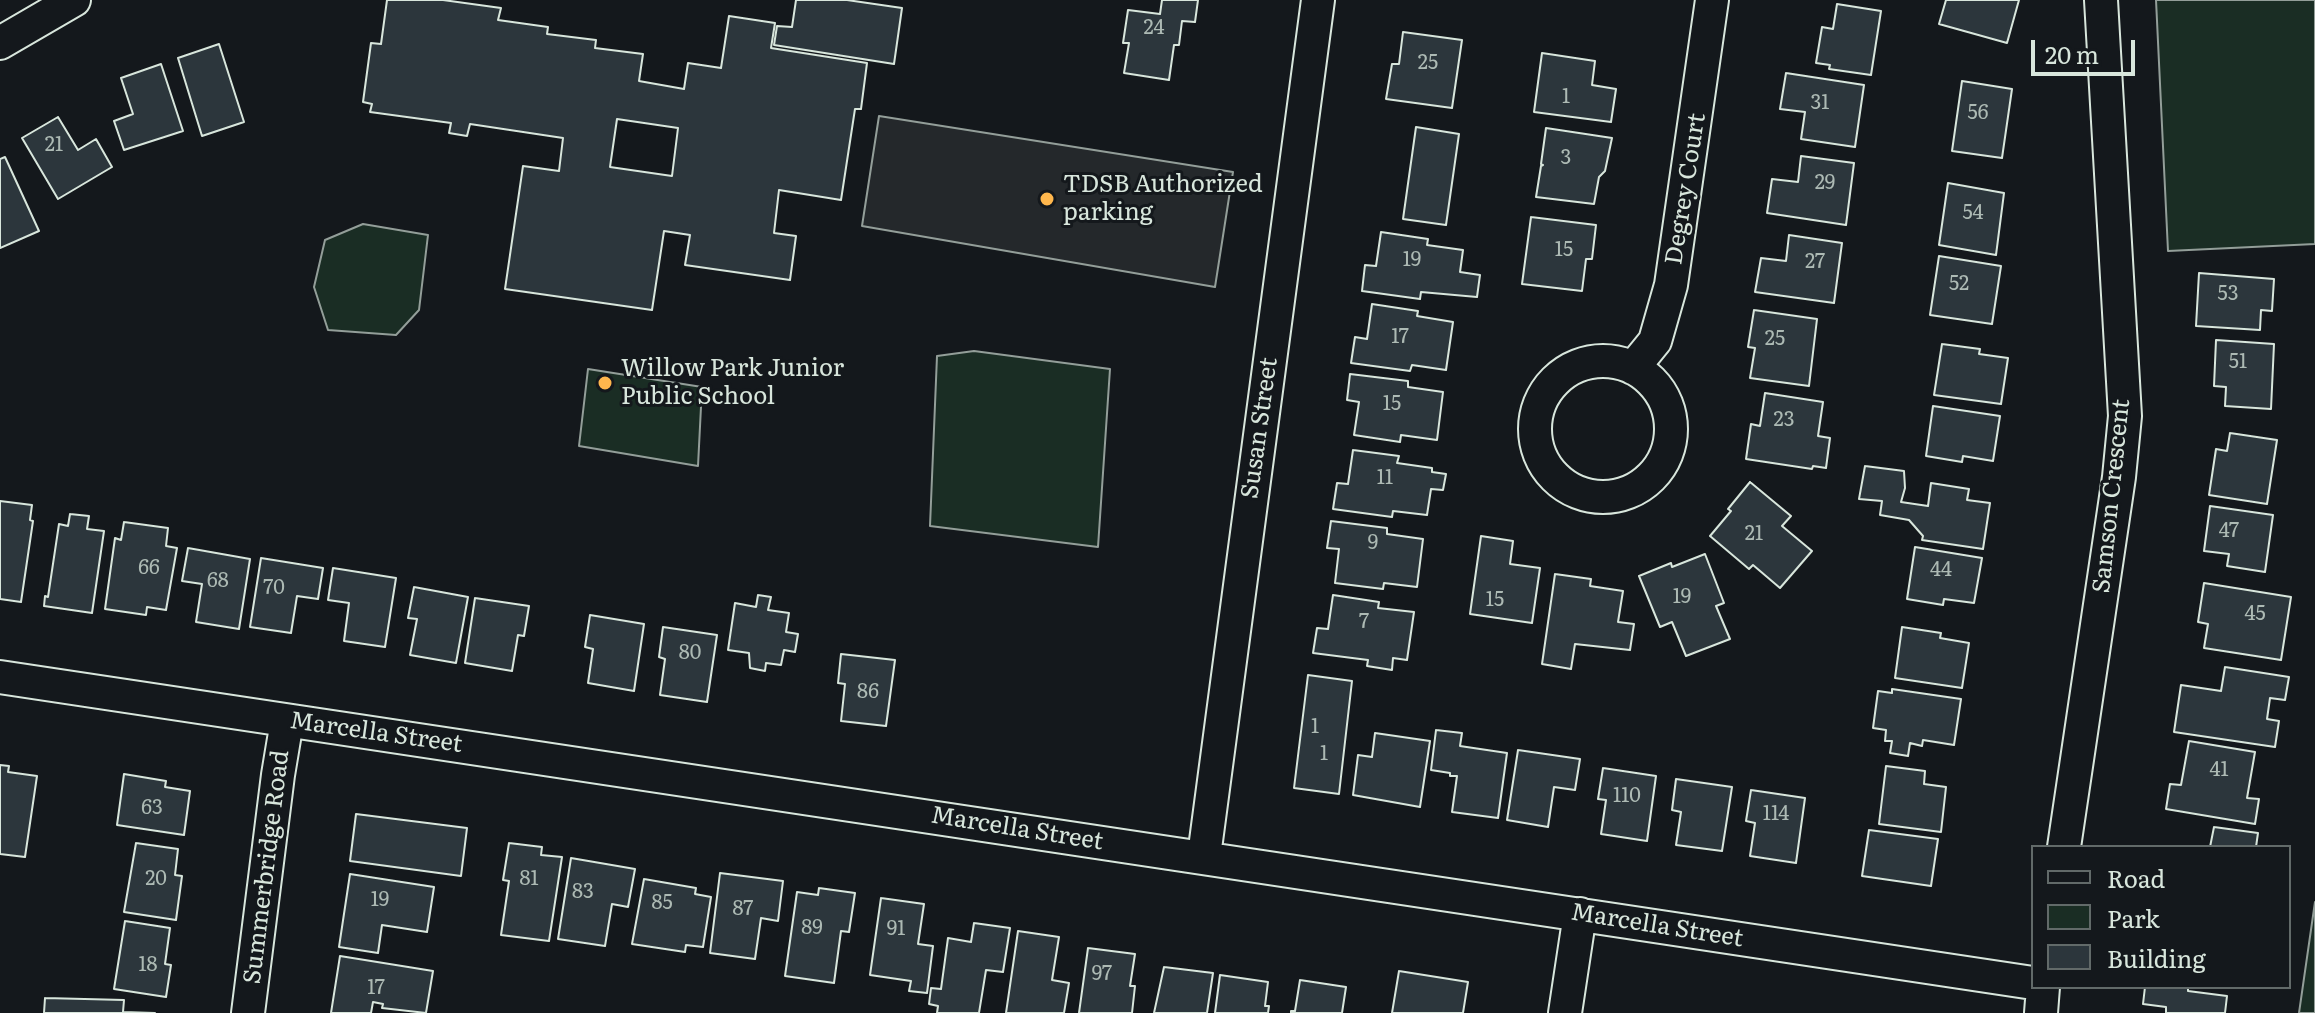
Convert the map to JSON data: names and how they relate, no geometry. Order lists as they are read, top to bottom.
{
  "streets": {
    "street": [
      "Degrey Court",
      "Susan Street",
      "Samson Crescent",
      "Marcella Street",
      "Summerbridge Road"
    ]
  },
  "crossings": [
    ["Susan Street", "Marcella Street"],
    ["Marcella Street", "Summerbridge Road"]
  ],
  "places": ["TDSB Authorized parking", "Willow Park Junior Public School"],
  "house_numbers": [
    "24",
    "25",
    "1",
    "31",
    "56",
    "21",
    "3",
    "29",
    "54",
    "15",
    "19",
    "27",
    "52",
    "53",
    "17",
    "25",
    "51",
    "15",
    "23",
    "11",
    "47",
    "21",
    "9",
    "66",
    "44",
    "68",
    "70",
    "19",
    "15",
    "45",
    "7",
    "80",
    "86",
    "1",
    "1",
    "41",
    "110",
    "63",
    "114",
    "20",
    "81",
    "83",
    "19",
    "85",
    "87",
    "89",
    "91",
    "18",
    "97",
    "17"
  ],
  "legend": ["Road", "Park", "Building"],
  "scale_bar": "20 m"
}
